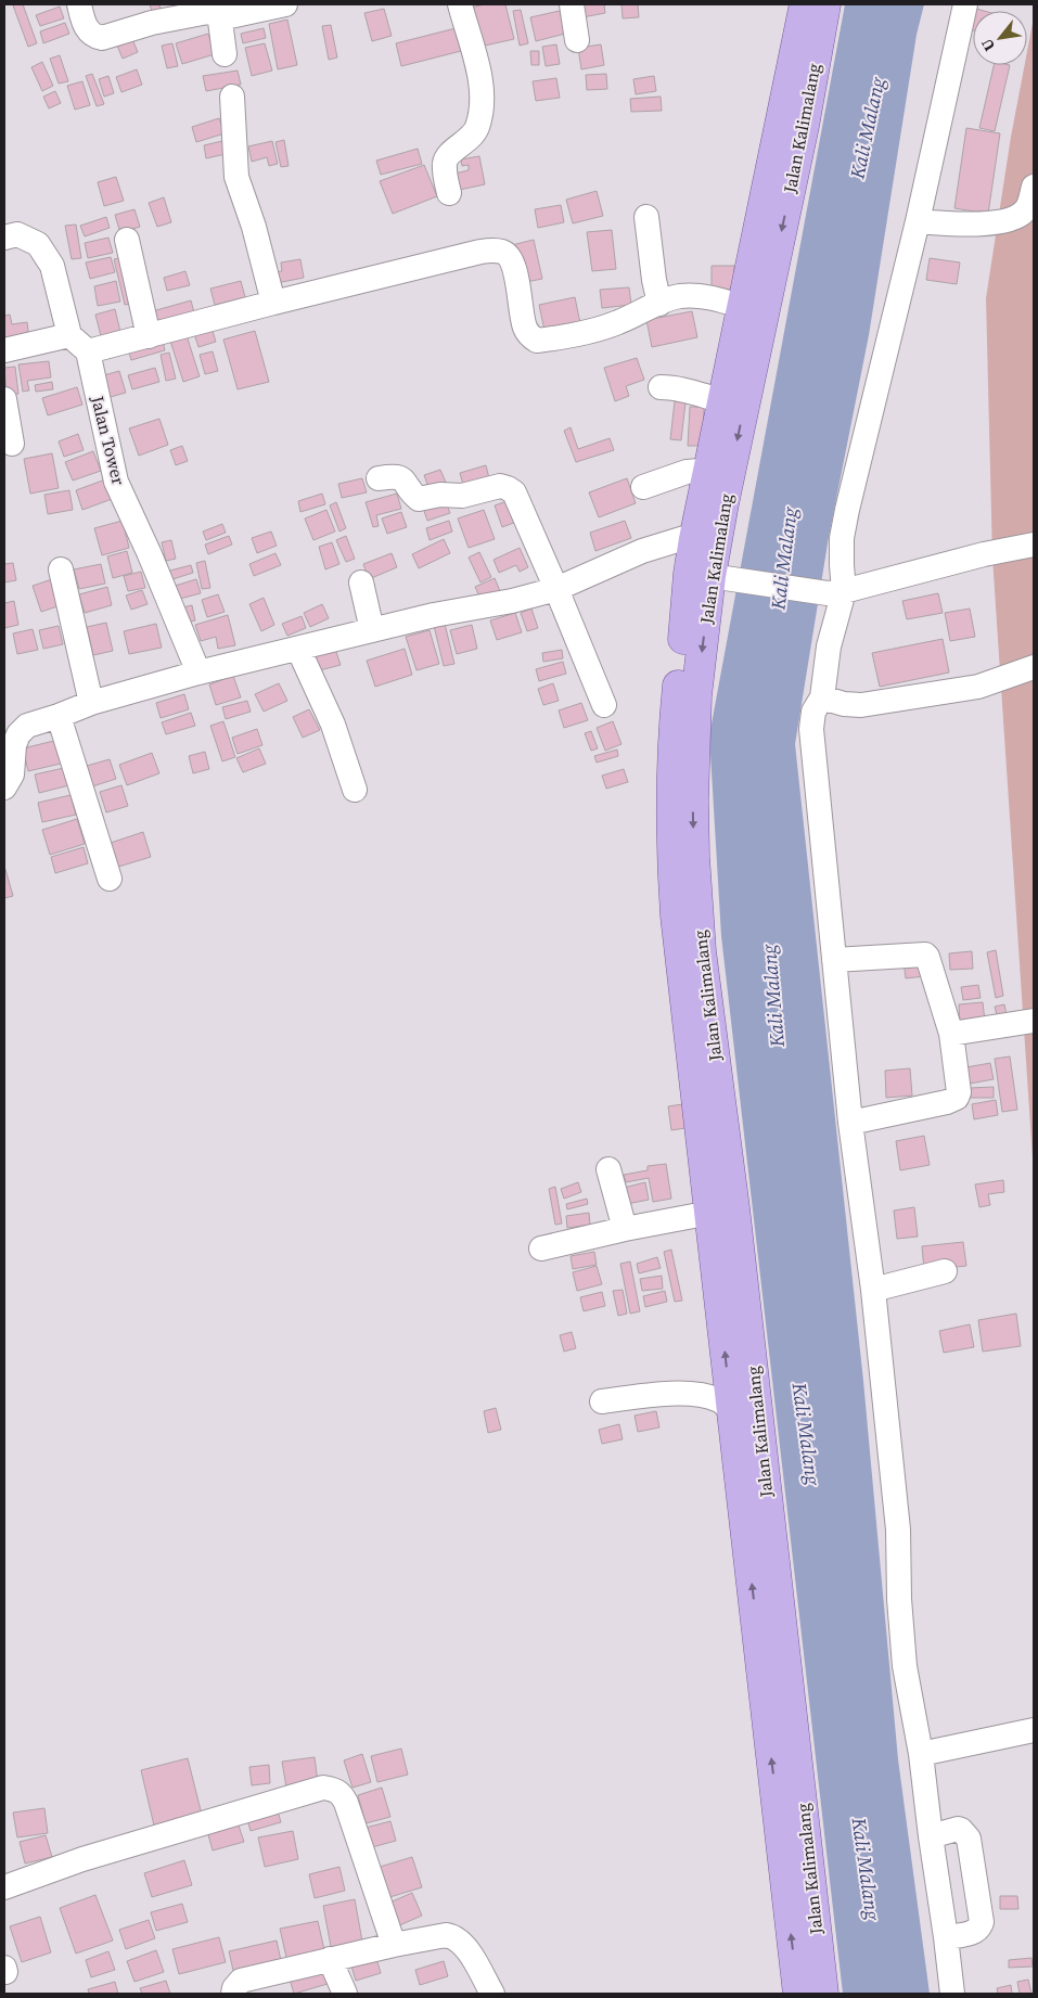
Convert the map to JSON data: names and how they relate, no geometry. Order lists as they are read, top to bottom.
{
  "streets": {
    "main road": ["Jalan Kalimalang"],
    "street": ["Jalan Tower"]
  },
  "water": ["Kali Malang"],
  "north": "bottom left"
}
